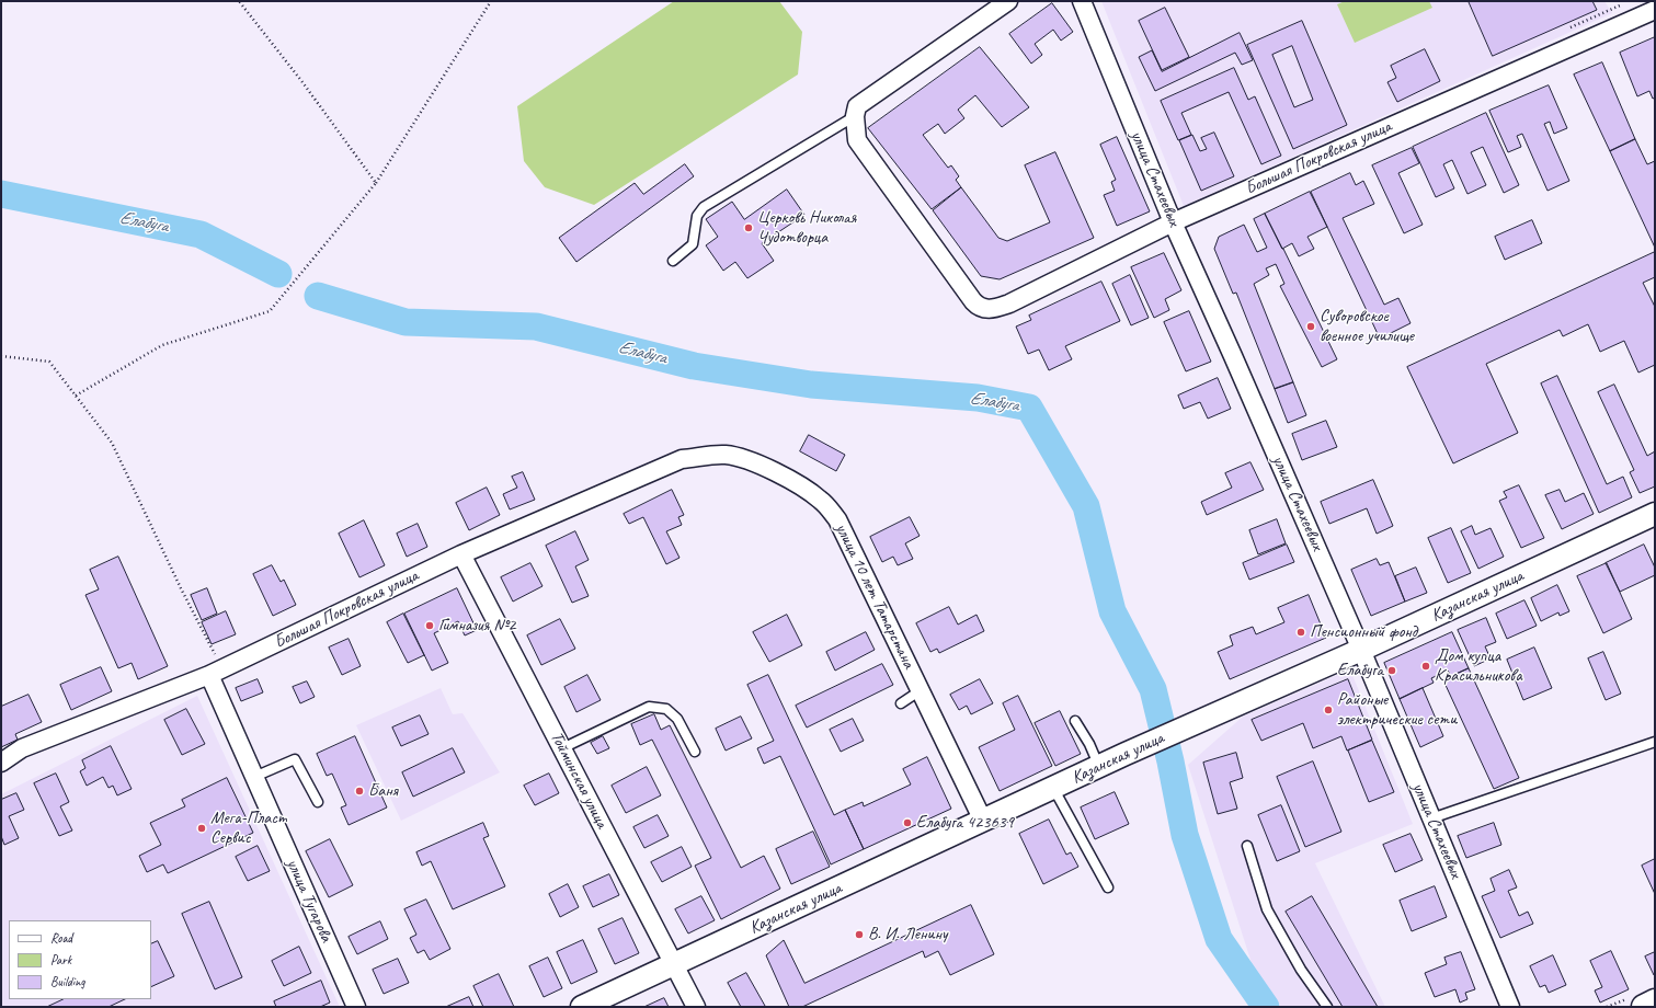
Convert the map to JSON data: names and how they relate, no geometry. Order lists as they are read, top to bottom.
{
  "streets": {
    "street": [
      "Большая Покровская улица",
      "улица Стахеевых",
      "улица 10 лет Татарстана",
      "Казанская улица",
      "Тойминская улица",
      "улица Тугарова"
    ]
  },
  "crossings": [
    ["Большая Покровская улица", "улица Стахеевых"],
    ["Большая Покровская улица", "улица 10 лет Татарстана"],
    ["Большая Покровская улица", "Тойминская улица"],
    ["Большая Покровская улица", "улица Тугарова"],
    ["улица Стахеевых", "Казанская улица"],
    ["улица 10 лет Татарстана", "Казанская улица"],
    ["Казанская улица", "Тойминская улица"]
  ],
  "water": ["Елабуга"],
  "places": [
    "Церковь Николая Чудотворца",
    "Суворовское военное училище",
    "Гимназия №2",
    "Пенсионный фонд",
    "Дом купца Красильникова",
    "Елабуга",
    "Районые электрические сети",
    "Баня",
    "Елабуга 423639",
    "Мега-Пласт Сервис",
    "В. И. Ленину"
  ],
  "legend": ["Road", "Park", "Building"]
}
